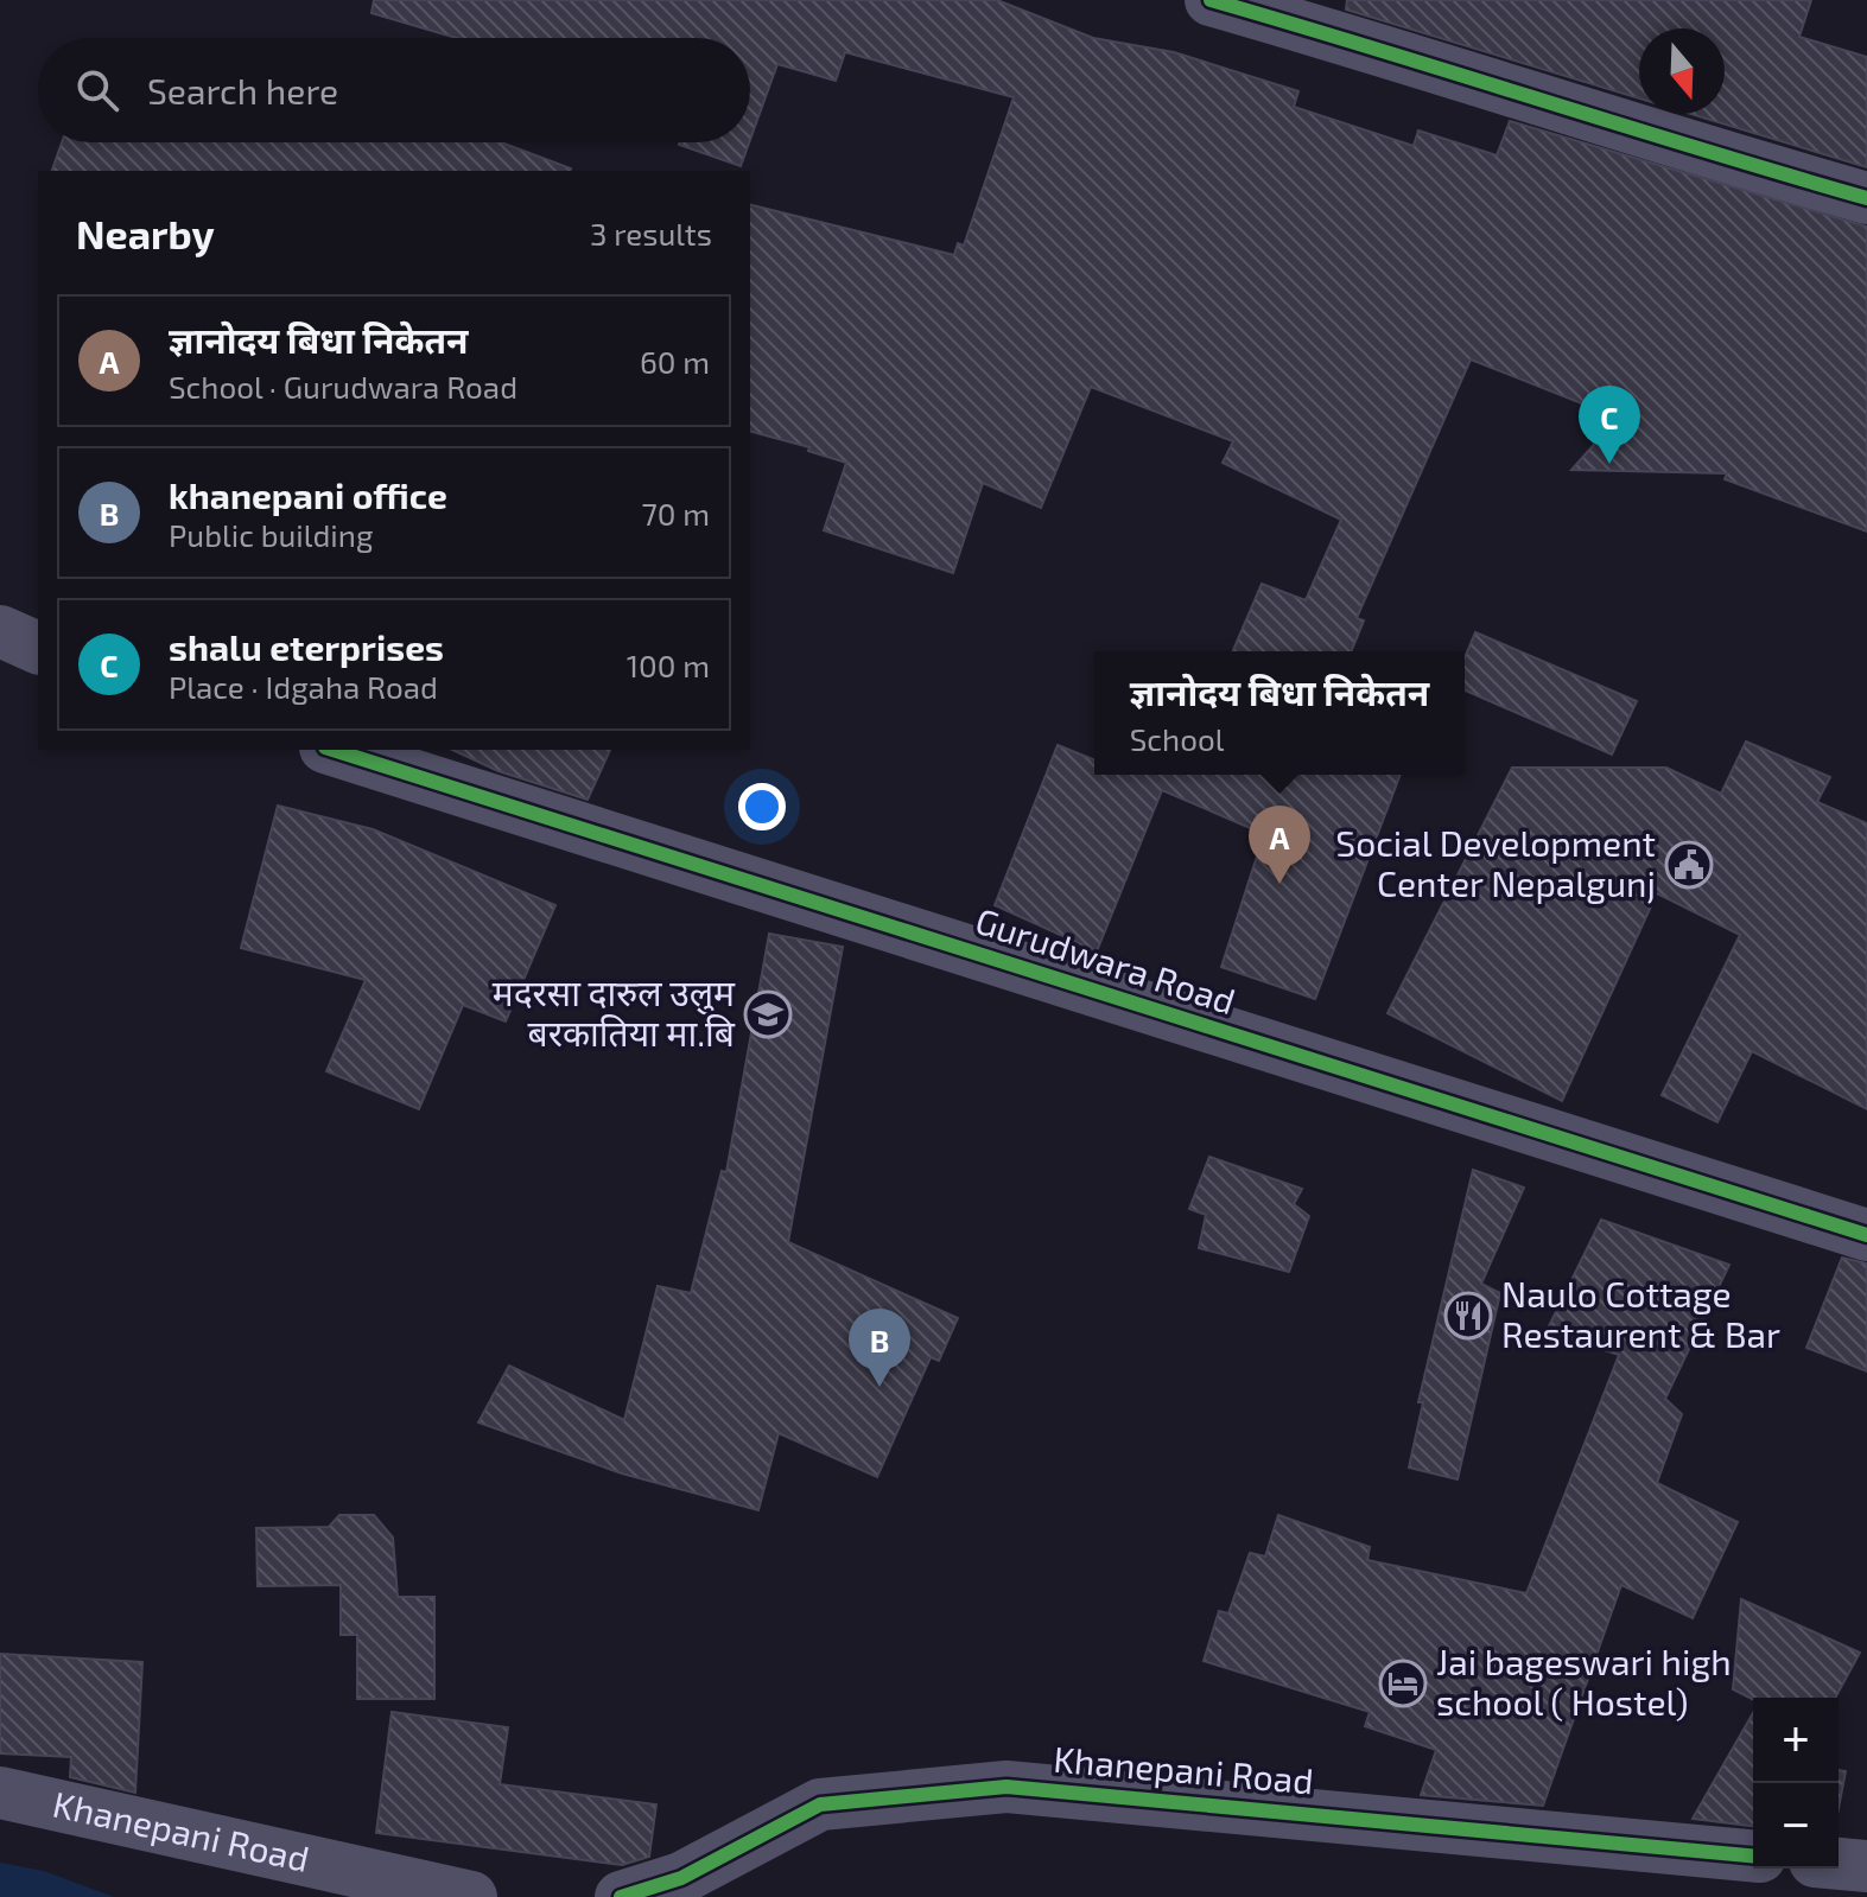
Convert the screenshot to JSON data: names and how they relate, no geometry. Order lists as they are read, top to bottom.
{
  "streets": {
    "street": ["Gurudwara Road", "Khanepani Road"]
  },
  "places": {
    "public building": ["Social Development Center Nepalgunj"],
    "school or university": ["मदरसा दारुल उलुम बरकातिया मा.बि"],
    "restaurant": ["Naulo Cottage Restaurent & Bar"],
    "hotel": ["Jai bageswari high school ( Hostel)"]
  },
  "north": "bottom",
  "page": {
    "search": "Search here",
    "heading": ["Nearby", "3 results"],
    "list": [
      {
        "mark": "A",
        "name": "ज्ञानाेदय बिधा निकेतन",
        "note": "School · Gurudwara Road",
        "value": "60 m"
      },
      {
        "mark": "B",
        "name": "khanepani office",
        "note": "Public building",
        "value": "70 m"
      },
      {
        "mark": "C",
        "name": "shalu eterprises",
        "note": "Place · Idgaha Road",
        "value": "100 m"
      }
    ],
    "pins": ["C", "A", "B"],
    "popup": ["ज्ञानाेदय बिधा निकेतन", "School"],
    "map_buttons": ["+", "−"]
  }
}
